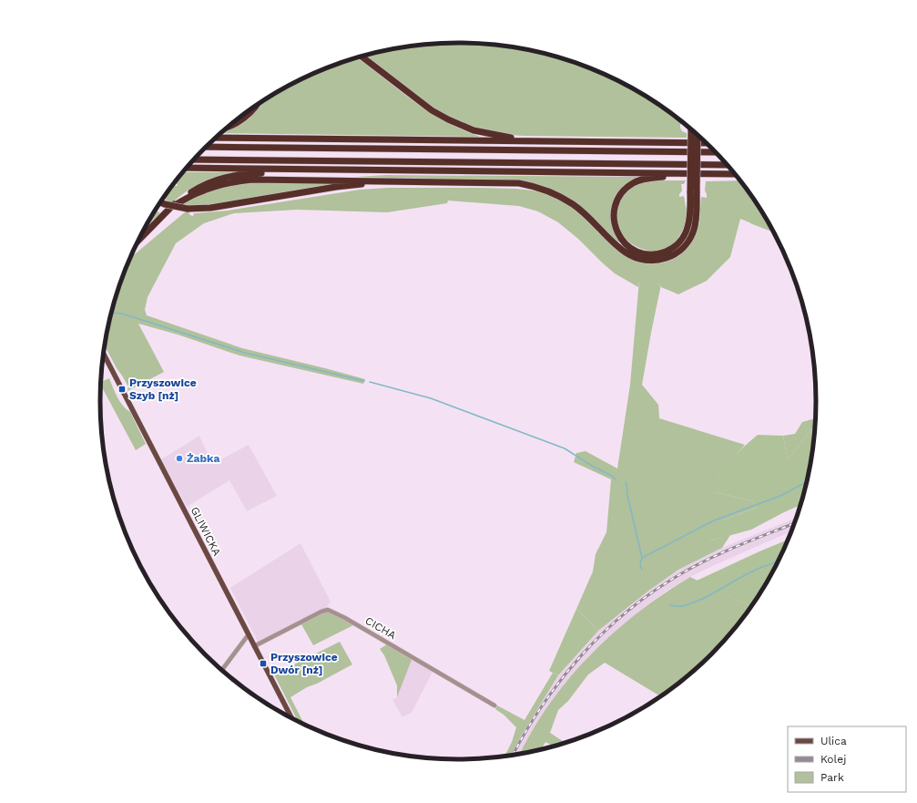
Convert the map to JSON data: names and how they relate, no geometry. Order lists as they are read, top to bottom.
{
  "streets": {
    "main road": ["GLIWICKA"],
    "street": ["CICHA"]
  },
  "crossings": [
    ["GLIWICKA", "CICHA"]
  ],
  "places": {
    "transit": ["Przyszowice Szyb [nż]", "Przyszowice Dwór [nż]"],
    "other": ["Żabka"]
  },
  "legend": ["Ulica", "Kolej", "Park"]
}
